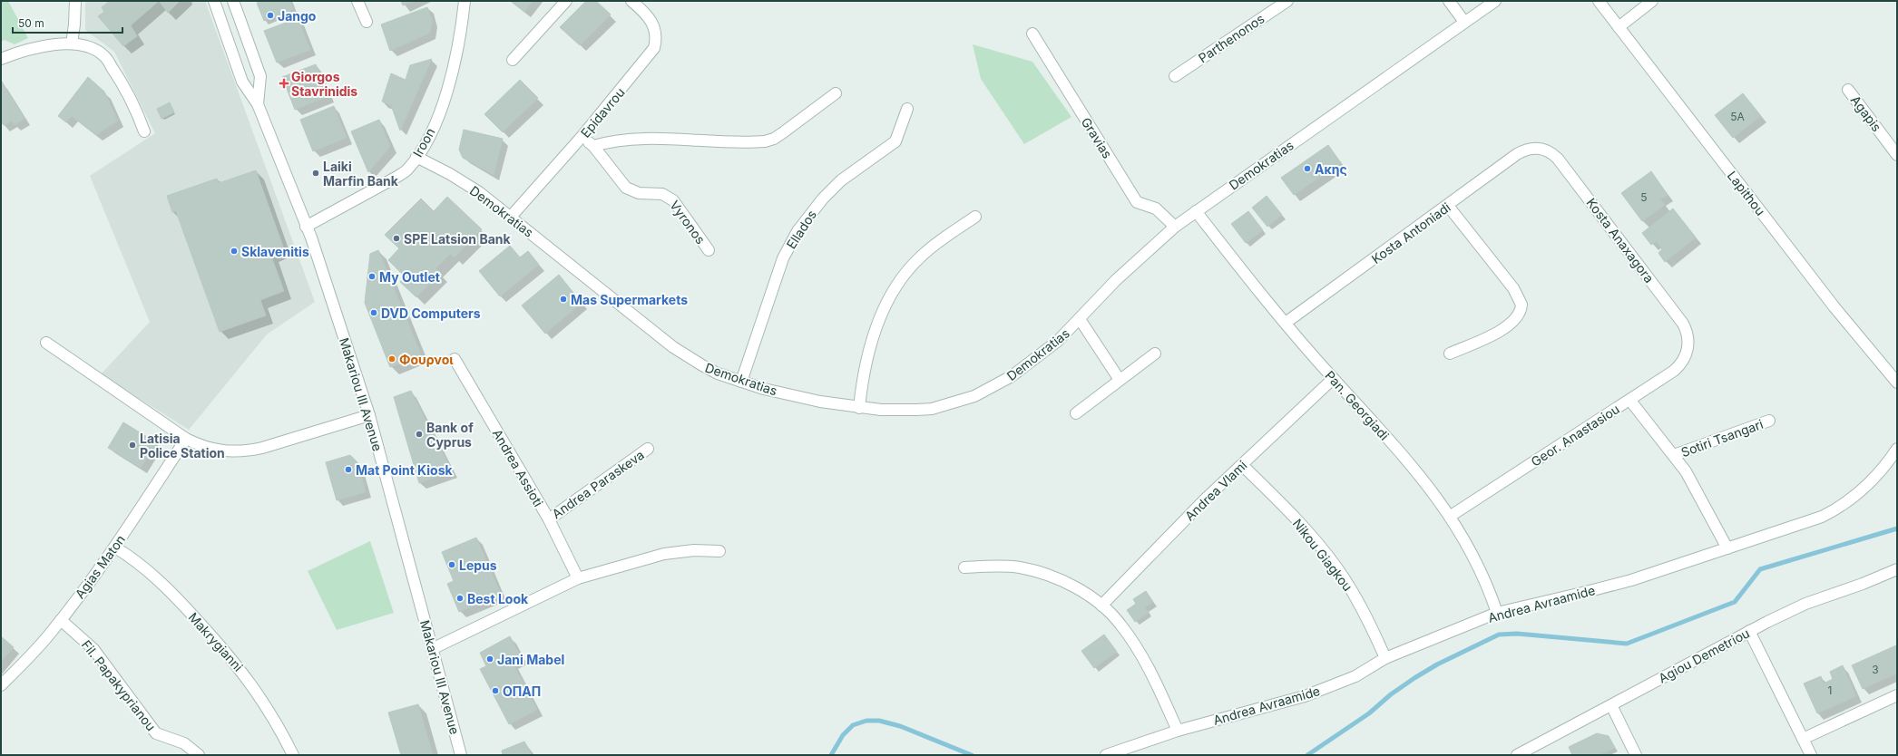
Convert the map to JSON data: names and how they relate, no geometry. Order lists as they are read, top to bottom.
{
  "streets": {
    "street": [
      "Parthenonos",
      "Epidavrou",
      "Agapis",
      "Gravias",
      "Iroon",
      "Demokratias",
      "Lapithou",
      "Vyronos",
      "Ellados",
      "Kosta Antoniadi",
      "Kosta Anaxagora",
      "Makariou III Avenue",
      "Pan. Georgiadi",
      "Geor. Anastasiou",
      "Sotiri Tsangari",
      "Andrea Assioti",
      "Andrea Paraskeva",
      "Andrea Vlami",
      "Nikou Giagkou",
      "Agias Maton",
      "Andrea Avraamide",
      "Makrygianni",
      "Agiou Demetriou",
      "Fil. Papakyprianou"
    ]
  },
  "crossings": [
    ["Epidavrou", "Demokratias"],
    ["Epidavrou", "Vyronos"],
    ["Gravias", "Demokratias"],
    ["Iroon", "Demokratias"],
    ["Iroon", "Makariou III Avenue"],
    ["Demokratias", "Ellados"],
    ["Demokratias", "Pan. Georgiadi"],
    ["Kosta Antoniadi", "Kosta Anaxagora"],
    ["Kosta Antoniadi", "Pan. Georgiadi"],
    ["Kosta Anaxagora", "Geor. Anastasiou"],
    ["Pan. Georgiadi", "Geor. Anastasiou"],
    ["Pan. Georgiadi", "Andrea Vlami"],
    ["Pan. Georgiadi", "Andrea Avraamide"],
    ["Andrea Assioti", "Andrea Paraskeva"],
    ["Andrea Vlami", "Nikou Giagkou"],
    ["Nikou Giagkou", "Andrea Avraamide"],
    ["Agias Maton", "Makrygianni"],
    ["Agias Maton", "Fil. Papakyprianou"]
  ],
  "places": {
    "other": [
      "Jango",
      "Ακης",
      "Laiki Marfin Bank",
      "SPE Latsion Bank",
      "Sklavenitis",
      "My Outlet",
      "Mas Supermarkets",
      "DVD Computers",
      "Φουρνοι",
      "Bank of Cyprus",
      "Latisia Police Station",
      "Mat Point Kiosk",
      "Lepus",
      "Best Look",
      "Jani Mabel",
      "ΟΠΑΠ"
    ],
    "health": ["Giorgos Stavrinidis"]
  },
  "house_numbers": [
    "5A",
    "5",
    "3",
    "1"
  ],
  "scale_bar": "50 m"
}
